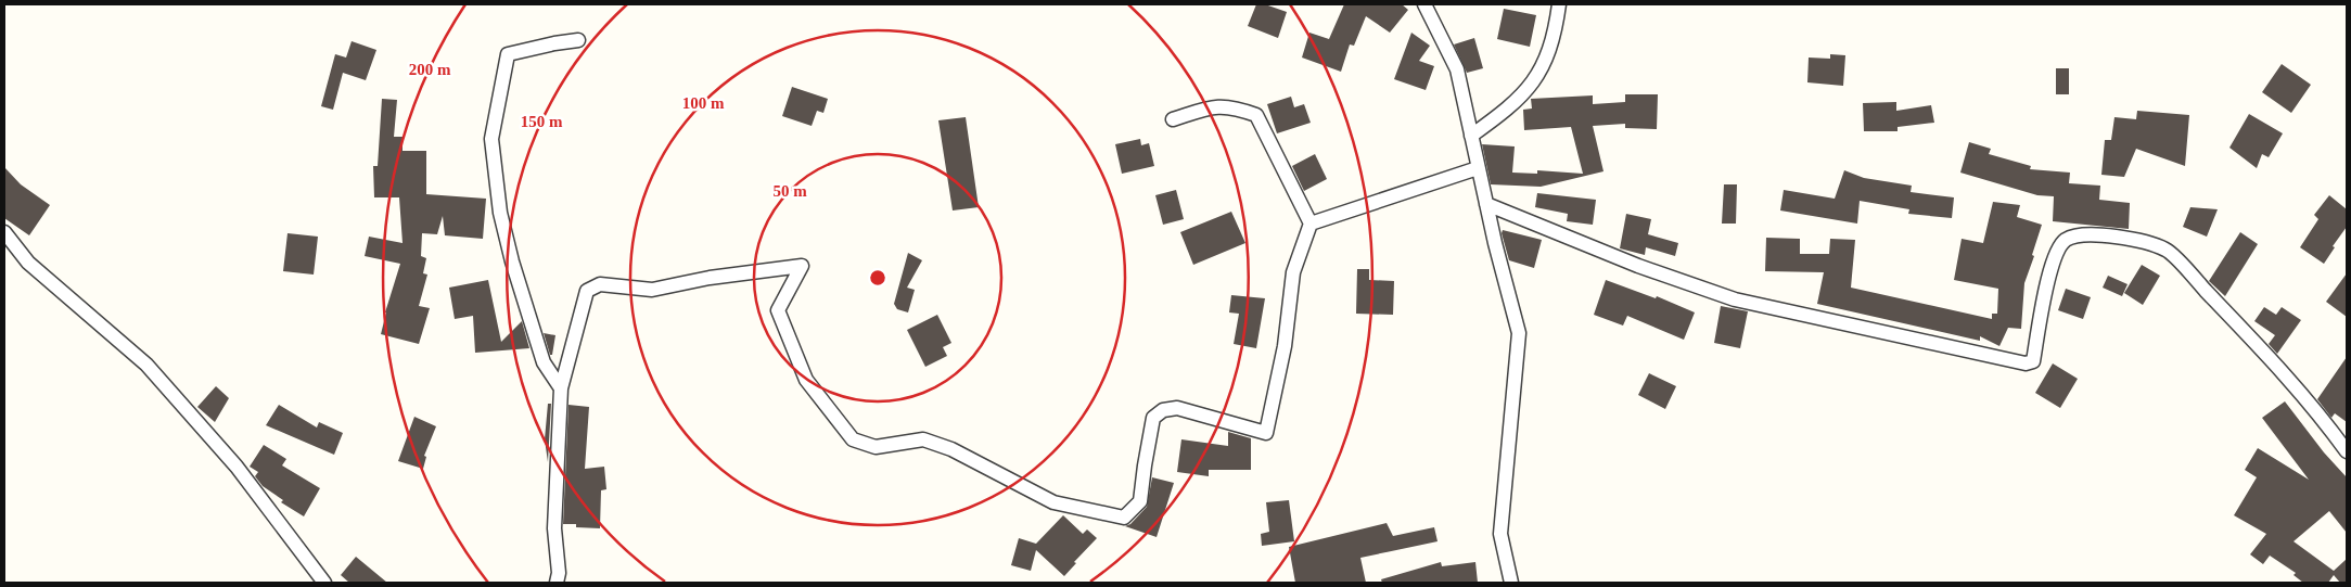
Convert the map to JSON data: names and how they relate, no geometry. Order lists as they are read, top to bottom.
{
  "rings": [
    "200 m",
    "100 m",
    "150 m",
    "50 m"
  ]
}
